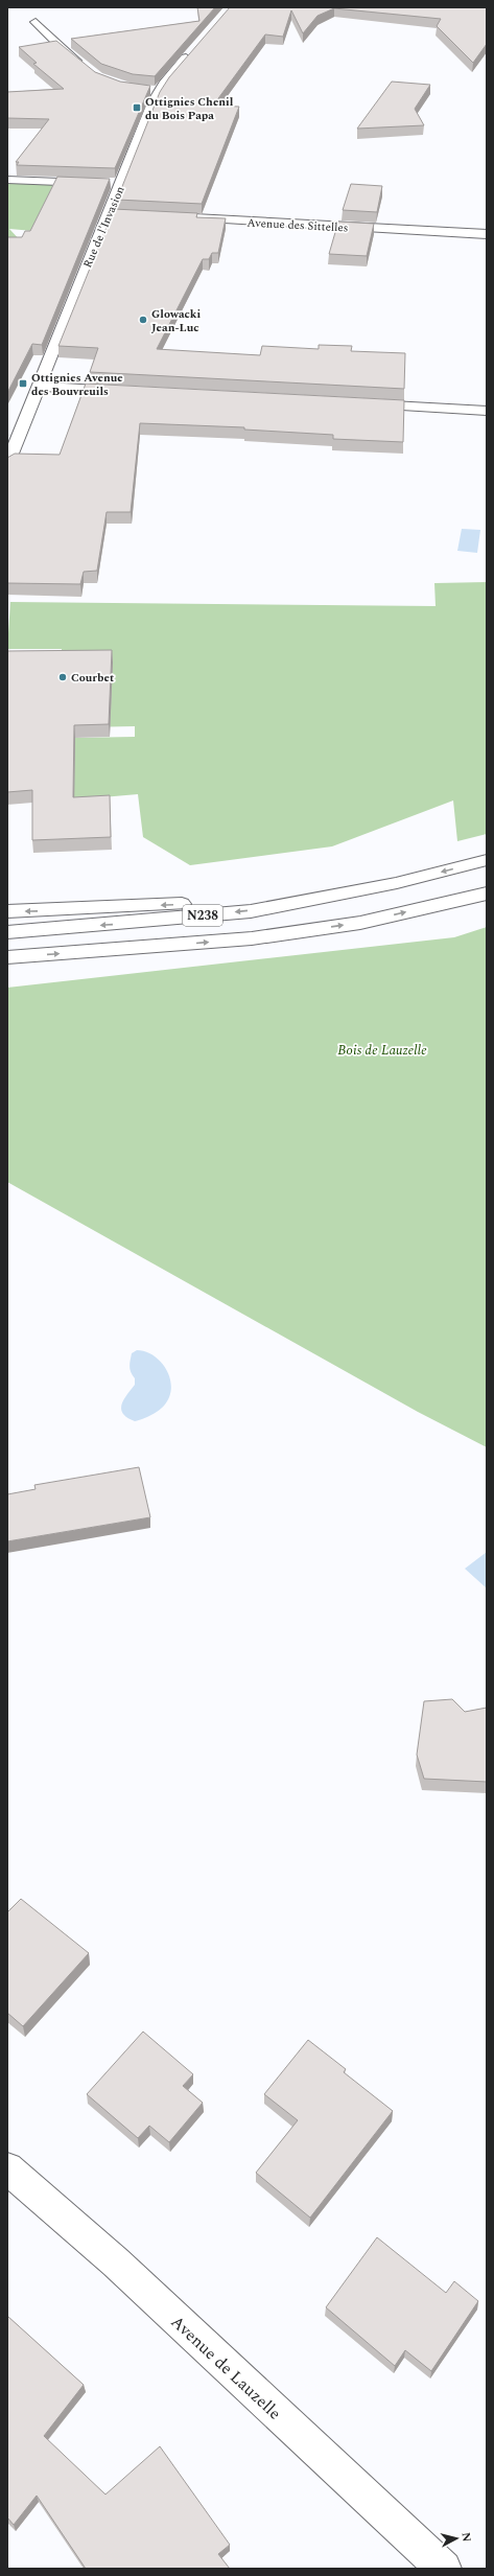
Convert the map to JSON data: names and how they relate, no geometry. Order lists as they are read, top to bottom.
{
  "streets": {
    "main road": [
      "Avenue des Sittelles",
      "Rue de l'Invasion",
      "N238",
      "Avenue de Lauzelle"
    ]
  },
  "parks": ["Bois de Lauzelle"],
  "places": {
    "transit": ["Ottignies Chenil du Bois Papa", "Ottignies Avenue des Bouvreuils"],
    "other": ["Glowacki Jean-Luc", "Courbet"]
  },
  "north": "right"
}
